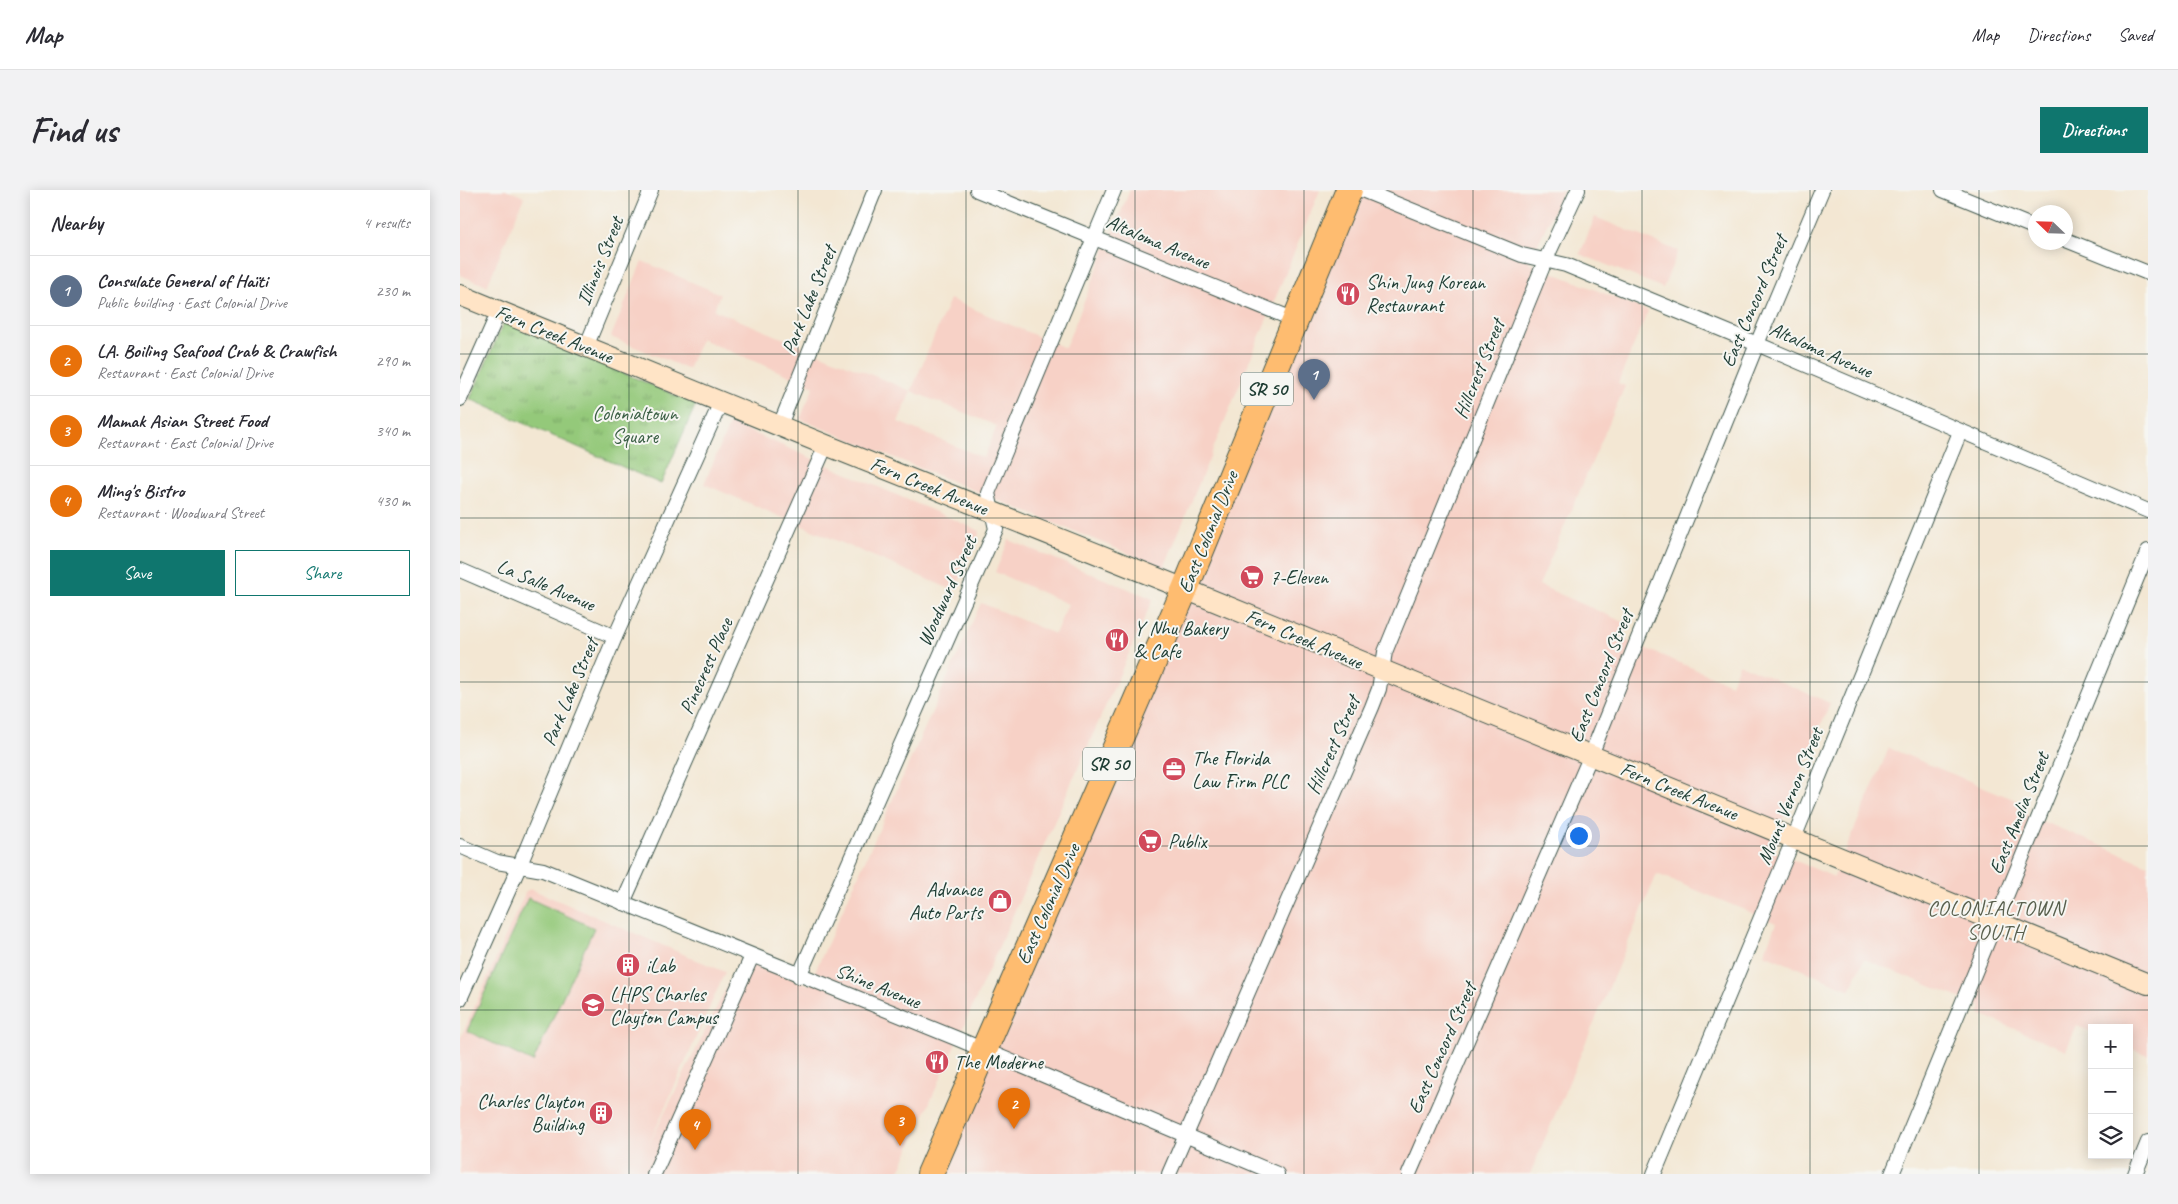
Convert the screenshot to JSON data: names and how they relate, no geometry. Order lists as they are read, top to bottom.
{
  "streets": {
    "highway": ["SR 50", "East Colonial Drive"],
    "street": [
      "Altaloma Avenue",
      "Illinois Street",
      "Park Lake Street",
      "East Concord Street",
      "Fern Creek Avenue",
      "Hillcrest Street",
      "La Salle Avenue",
      "Woodward Street",
      "Pinecrest Place",
      "Mount Vernon Street",
      "East Amelia Street",
      "Shine Avenue"
    ]
  },
  "crossings": [
    ["Altaloma Avenue", "East Concord Street"],
    ["Altaloma Avenue", "Hillcrest Street"],
    ["Altaloma Avenue", "East Colonial Drive"],
    ["Altaloma Avenue", "Woodward Street"],
    ["Altaloma Avenue", "Mount Vernon Street"],
    ["Illinois Street", "Fern Creek Avenue"],
    ["Park Lake Street", "Fern Creek Avenue"],
    ["Park Lake Street", "La Salle Avenue"],
    ["Park Lake Street", "Shine Avenue"],
    ["East Concord Street", "Fern Creek Avenue"],
    ["Fern Creek Avenue", "Hillcrest Street"],
    ["Fern Creek Avenue", "East Colonial Drive"],
    ["Fern Creek Avenue", "Woodward Street"],
    ["Fern Creek Avenue", "Pinecrest Place"],
    ["Fern Creek Avenue", "Mount Vernon Street"],
    ["Fern Creek Avenue", "East Amelia Street"],
    ["Hillcrest Street", "Shine Avenue"],
    ["East Colonial Drive", "Shine Avenue"],
    ["Woodward Street", "Shine Avenue"],
    ["Pinecrest Place", "Shine Avenue"]
  ],
  "districts": ["COLONIALTOWN SOUTH"],
  "parks": ["Colonialtown Square"],
  "places": {
    "restaurant": ["Shin Jung Korean Restaurant", "Y Nhu Bakery & Cafe", "The Moderne"],
    "supermarket": ["7-Eleven", "Publix"],
    "office": ["The Florida Law Firm PLC"],
    "shop": ["Advance Auto Parts"],
    "building": ["iLab", "Charles Clayton Building"],
    "school or university": ["LHPS Charles Clayton Campus"]
  },
  "north": "top left",
  "page": {
    "header": "Map",
    "nav": ["Map", "Directions", "Saved"],
    "buttons": [
      "Directions",
      ["Save", "Share"]
    ],
    "title": "Find us",
    "heading": ["Nearby", "4 results"],
    "list": [
      {
        "mark": "1",
        "name": "Consulate General of Haïti",
        "note": "Public building · East Colonial Drive",
        "value": "230 m"
      },
      {
        "mark": "2",
        "name": "LA. Boiling Seafood Crab & Crawfish",
        "note": "Restaurant · East Colonial Drive",
        "value": "290 m"
      },
      {
        "mark": "3",
        "name": "Mamak Asian Street Food",
        "note": "Restaurant · East Colonial Drive",
        "value": "340 m"
      },
      {
        "mark": "4",
        "name": "Ming's Bistro",
        "note": "Restaurant · Woodward Street",
        "value": "430 m"
      }
    ],
    "pins": [
      "1",
      "2",
      "3",
      "4"
    ],
    "map_buttons": ["+", "−"]
  }
}
